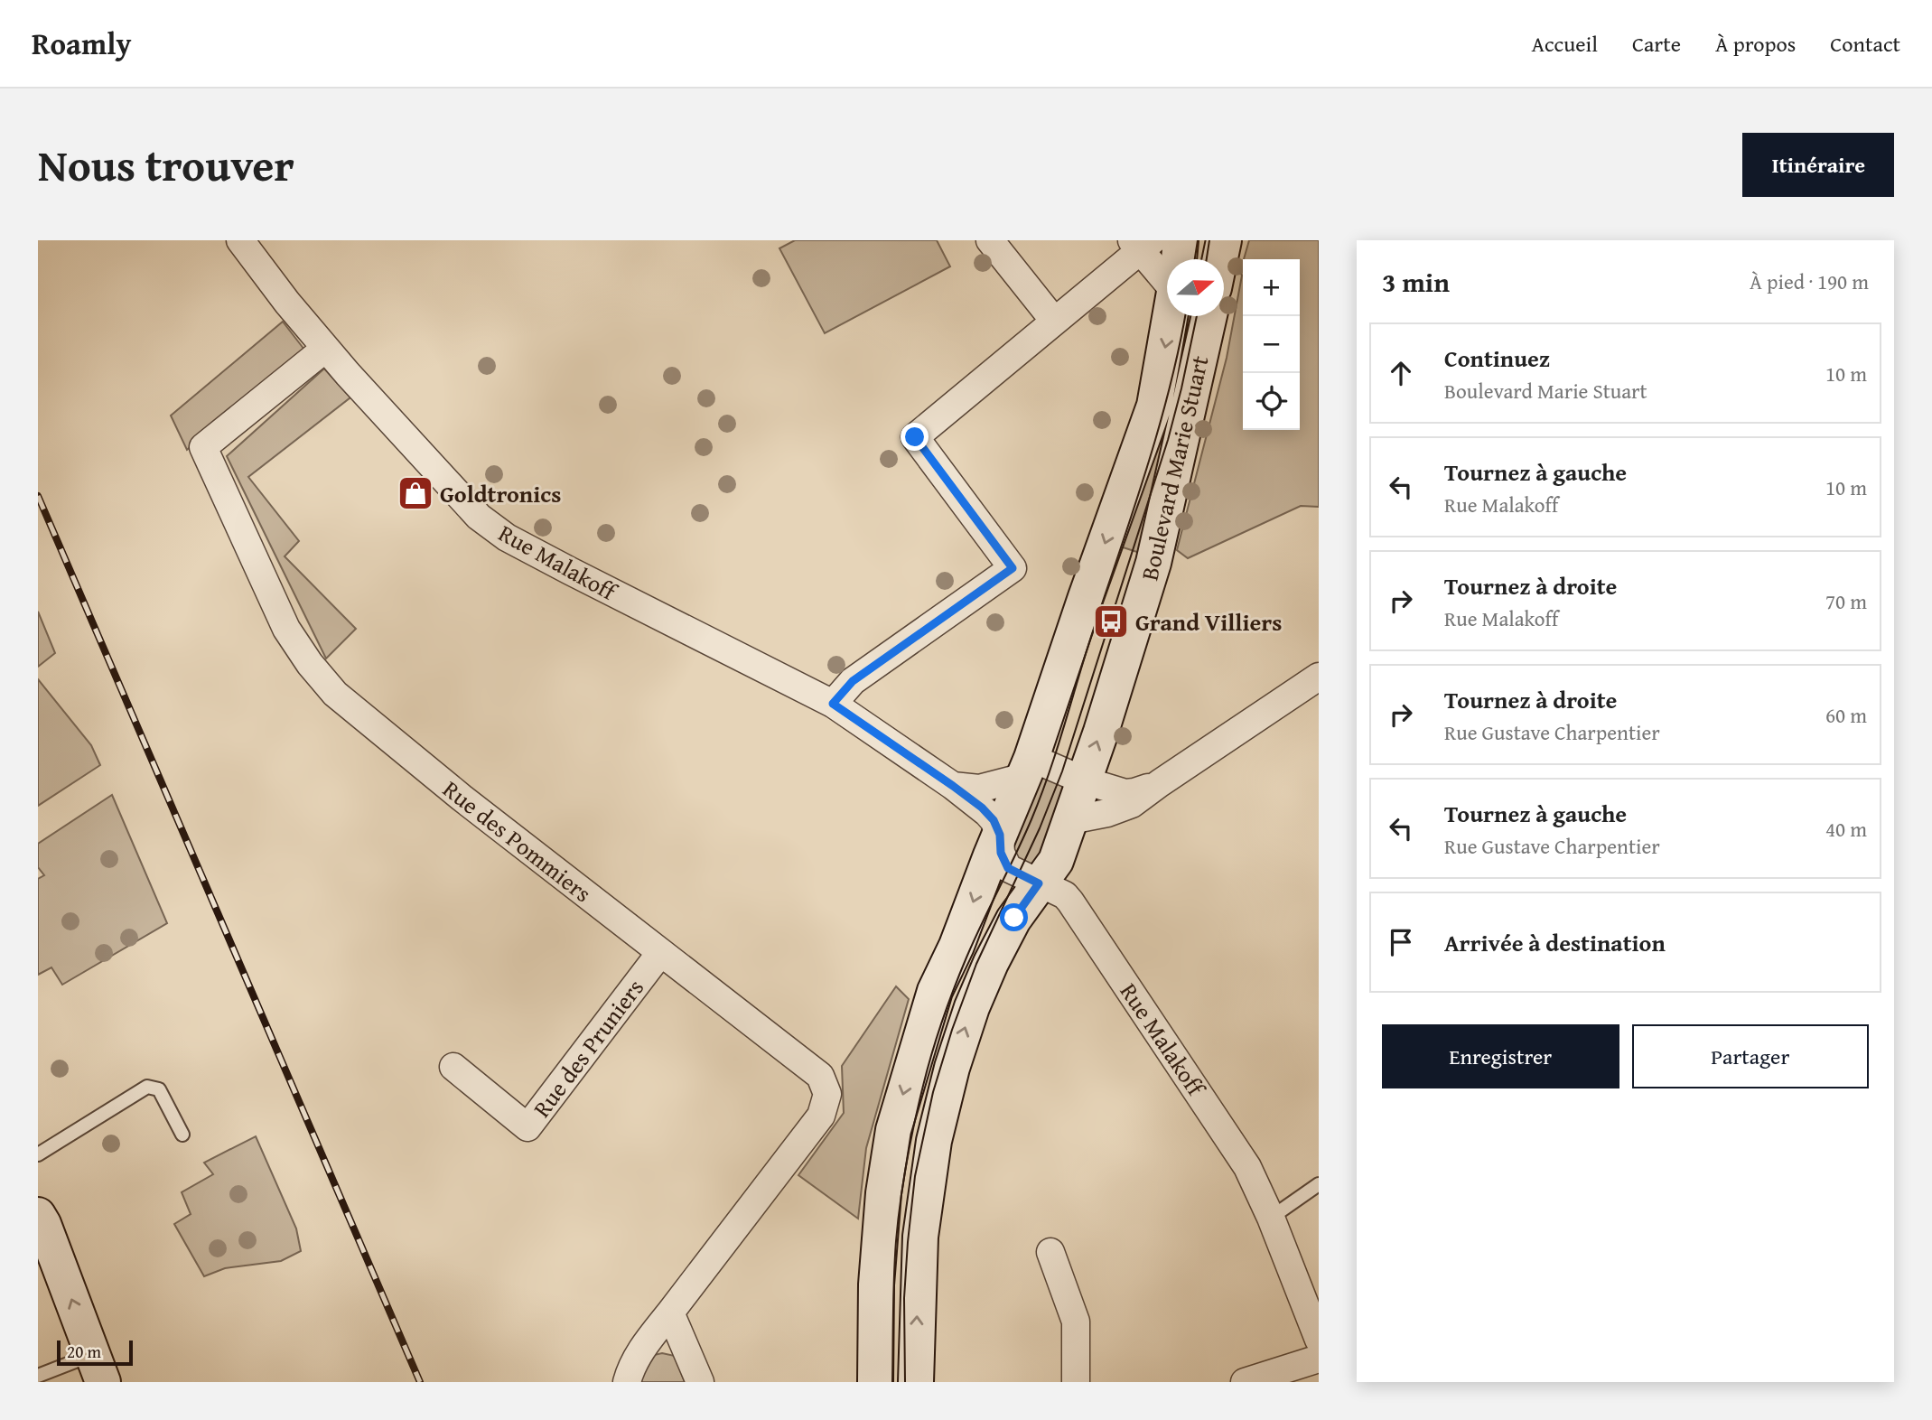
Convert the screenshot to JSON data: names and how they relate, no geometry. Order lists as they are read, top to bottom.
{
  "streets": {
    "main road": ["Boulevard Marie Stuart"],
    "street": ["Rue Malakoff", "Rue des Pommiers", "Rue des Pruniers"]
  },
  "crossings": [
    ["Boulevard Marie Stuart", "Rue Malakoff"],
    ["Rue Malakoff", "Rue des Pommiers"],
    ["Rue des Pommiers", "Rue des Pruniers"]
  ],
  "places": {
    "shop": ["Goldtronics"],
    "bus stop": ["Grand Villiers"]
  },
  "scale_bar": "20 m",
  "north": "right",
  "page": {
    "header": "Roamly",
    "nav": [
      "Accueil",
      "Carte",
      "À propos",
      "Contact"
    ],
    "title": "Nous trouver",
    "buttons": [
      "Itinéraire",
      ["Enregistrer", "Partager"]
    ],
    "heading": ["3 min", "À pied · 190 m"],
    "map_buttons": ["+", "−"],
    "list": [
      ["Continuez", "Boulevard Marie Stuart", "10 m"],
      ["Tournez à gauche", "Rue Malakoff", "10 m"],
      ["Tournez à droite", "Rue Malakoff", "70 m"],
      ["Tournez à droite", "Rue Gustave Charpentier", "60 m"],
      ["Tournez à gauche", "Rue Gustave Charpentier", "40 m"],
      "Arrivée à destination"
    ],
    "scale": "20 m"
  }
}
